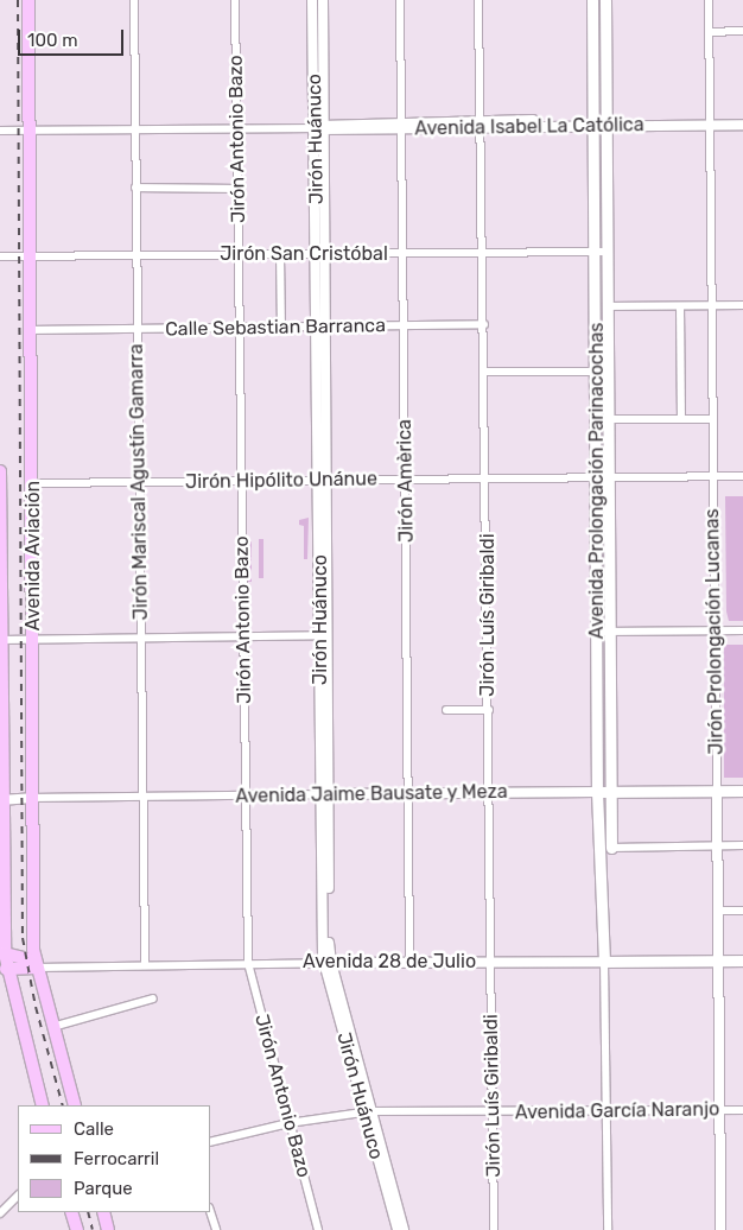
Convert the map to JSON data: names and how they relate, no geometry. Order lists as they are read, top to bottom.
{
  "streets": {
    "main road": [
      "Avenida Prolongación Parinacochas",
      "Avenida Aviación",
      "Avenida Jaime Bausate y Meza",
      "Avenida 28 de Julio"
    ],
    "street": [
      "Avenida Isabel La Católica",
      "Jirón Antonio Bazo",
      "Jirón Huánuco",
      "Jirón San Cristóbal",
      "Calle Sebastian Barranca",
      "Jirón Hipólito Unánue",
      "Jirón Amèrica",
      "Jirón Mariscal Agustín Gamarra",
      "Jirón Luís Giribaldi",
      "Jirón Prolongación Lucanas",
      "Avenida García Naranjo"
    ]
  },
  "crossings": [
    ["Avenida Isabel La Católica", "Jirón Antonio Bazo"],
    ["Avenida Isabel La Católica", "Jirón Huánuco"],
    ["Avenida Isabel La Católica", "Jirón Amèrica"],
    ["Avenida Isabel La Católica", "Avenida Prolongación Parinacochas"],
    ["Avenida Isabel La Católica", "Jirón Mariscal Agustín Gamarra"],
    ["Avenida Isabel La Católica", "Avenida Aviación"],
    ["Avenida Isabel La Católica", "Jirón Luís Giribaldi"],
    ["Avenida Isabel La Católica", "Jirón Prolongación Lucanas"],
    ["Jirón Antonio Bazo", "Jirón San Cristóbal"],
    ["Jirón Antonio Bazo", "Calle Sebastian Barranca"],
    ["Jirón Antonio Bazo", "Jirón Hipólito Unánue"],
    ["Jirón Antonio Bazo", "Avenida Jaime Bausate y Meza"],
    ["Jirón Antonio Bazo", "Avenida 28 de Julio"],
    ["Jirón Antonio Bazo", "Avenida García Naranjo"],
    ["Jirón Huánuco", "Jirón San Cristóbal"],
    ["Jirón Huánuco", "Calle Sebastian Barranca"],
    ["Jirón Huánuco", "Jirón Hipólito Unánue"],
    ["Jirón Huánuco", "Avenida Jaime Bausate y Meza"],
    ["Jirón Huánuco", "Avenida 28 de Julio"],
    ["Jirón Huánuco", "Avenida García Naranjo"],
    ["Jirón San Cristóbal", "Jirón Amèrica"],
    ["Jirón San Cristóbal", "Avenida Prolongación Parinacochas"],
    ["Jirón San Cristóbal", "Jirón Mariscal Agustín Gamarra"],
    ["Jirón San Cristóbal", "Avenida Aviación"],
    ["Jirón San Cristóbal", "Jirón Luís Giribaldi"],
    ["Calle Sebastian Barranca", "Jirón Amèrica"],
    ["Calle Sebastian Barranca", "Jirón Mariscal Agustín Gamarra"],
    ["Calle Sebastian Barranca", "Avenida Aviación"],
    ["Calle Sebastian Barranca", "Jirón Luís Giribaldi"],
    ["Jirón Hipólito Unánue", "Jirón Amèrica"],
    ["Jirón Hipólito Unánue", "Avenida Prolongación Parinacochas"],
    ["Jirón Hipólito Unánue", "Jirón Mariscal Agustín Gamarra"],
    ["Jirón Hipólito Unánue", "Avenida Aviación"],
    ["Jirón Hipólito Unánue", "Jirón Luís Giribaldi"],
    ["Jirón Hipólito Unánue", "Jirón Prolongación Lucanas"],
    ["Jirón Amèrica", "Avenida Jaime Bausate y Meza"],
    ["Jirón Amèrica", "Avenida 28 de Julio"],
    ["Avenida Prolongación Parinacochas", "Avenida Jaime Bausate y Meza"],
    ["Avenida Prolongación Parinacochas", "Avenida 28 de Julio"],
    ["Jirón Mariscal Agustín Gamarra", "Avenida Jaime Bausate y Meza"],
    ["Jirón Mariscal Agustín Gamarra", "Avenida 28 de Julio"],
    ["Avenida Aviación", "Avenida Jaime Bausate y Meza"],
    ["Avenida Aviación", "Avenida 28 de Julio"],
    ["Jirón Luís Giribaldi", "Avenida Jaime Bausate y Meza"],
    ["Jirón Luís Giribaldi", "Avenida 28 de Julio"],
    ["Jirón Luís Giribaldi", "Avenida García Naranjo"],
    ["Jirón Prolongación Lucanas", "Avenida Jaime Bausate y Meza"],
    ["Jirón Prolongación Lucanas", "Avenida 28 de Julio"],
    ["Jirón Prolongación Lucanas", "Avenida García Naranjo"]
  ],
  "legend": ["Calle", "Ferrocarril", "Parque"],
  "scale_bar": "100 m"
}
